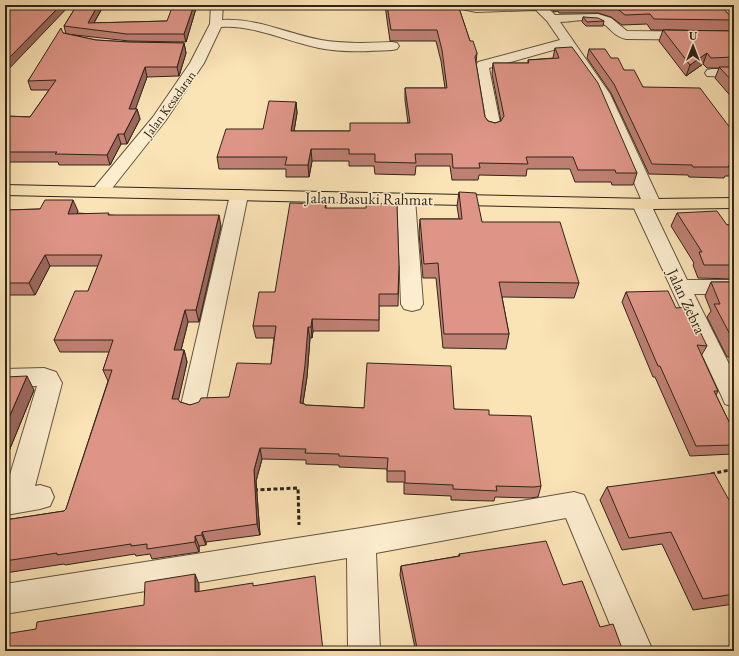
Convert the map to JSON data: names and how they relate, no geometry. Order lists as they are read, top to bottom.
{
  "streets": {
    "highway": ["Jalan Basuki Rahmat"],
    "street": ["Jalan Kesadaran", "Jalan Zebra"]
  },
  "crossings": [
    ["Jalan Kesadaran", "Jalan Basuki Rahmat"],
    ["Jalan Basuki Rahmat", "Jalan Zebra"]
  ],
  "north": "top"
}
